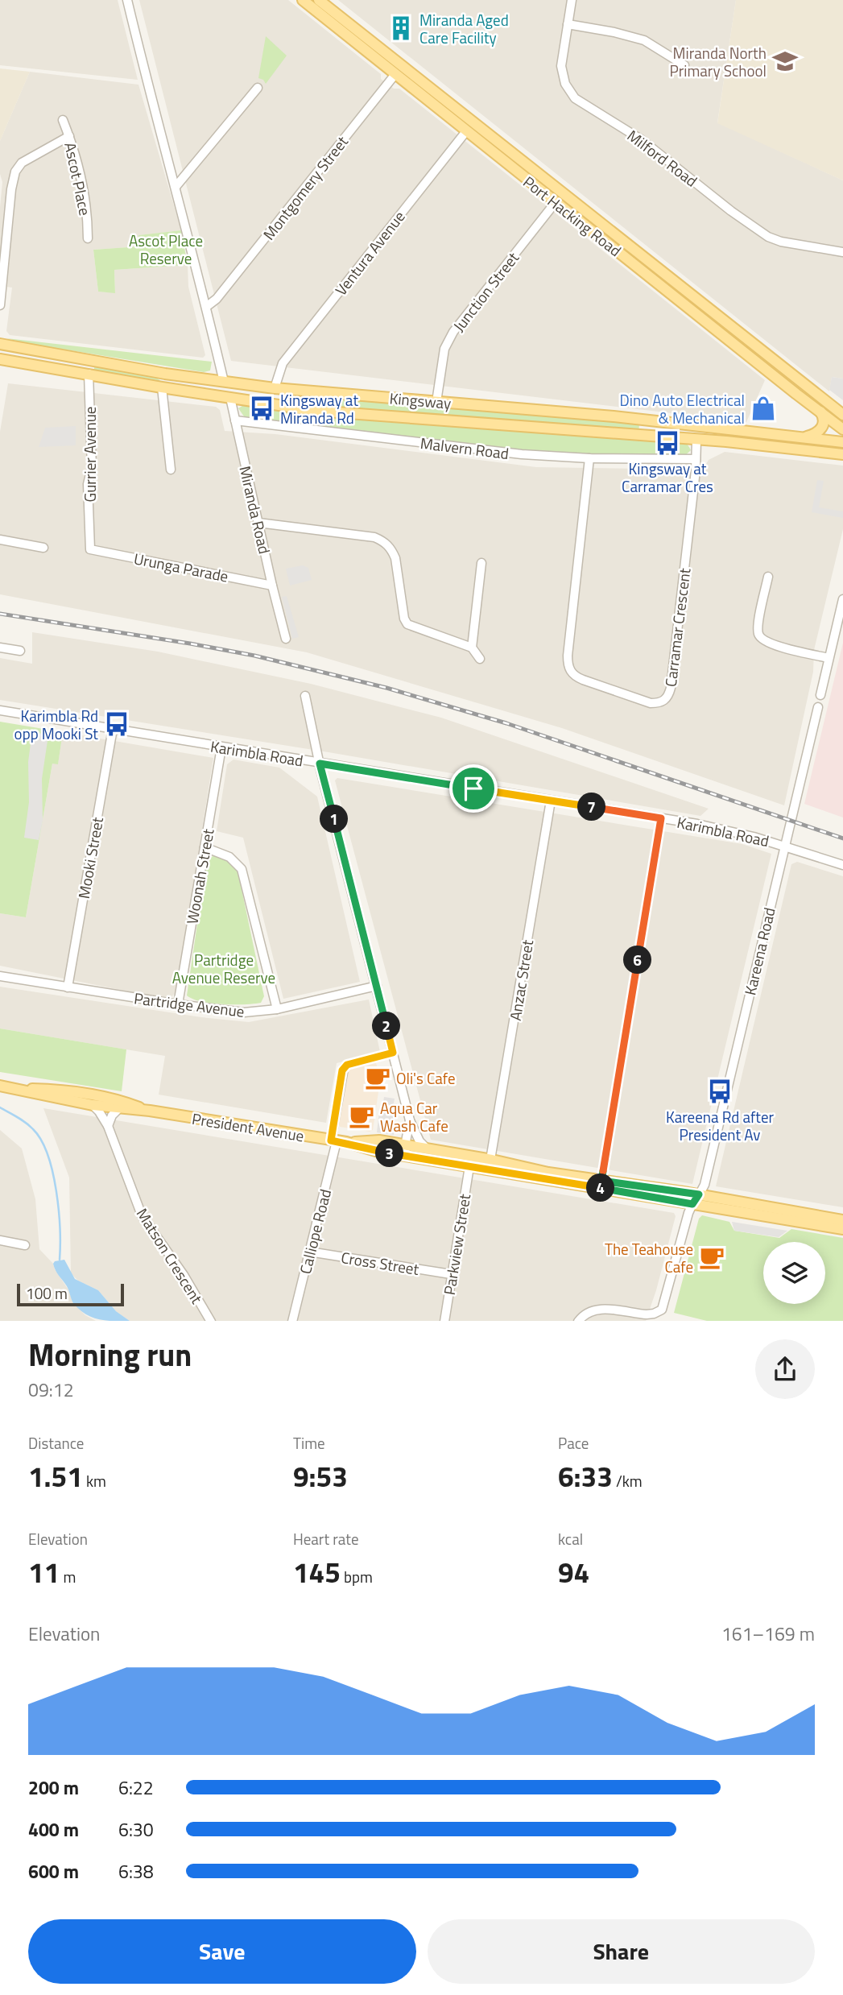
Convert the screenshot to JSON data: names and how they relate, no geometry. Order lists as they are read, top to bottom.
{
  "streets": {
    "main road": [
      "Port Hacking Road",
      "Ventura Avenue",
      "Junction Street",
      "Kingsway",
      "Gurrier Avenue",
      "Miranda Road",
      "President Avenue"
    ],
    "street": [
      "Milford Road",
      "Ascot Place",
      "Montgomery Street",
      "Malvern Road",
      "Urunga Parade",
      "Carramar Crescent",
      "Karimbla Road",
      "Mooki Street",
      "Woonah Street",
      "Kareena Road",
      "Anzac Street",
      "Partridge Avenue",
      "Calliope Road",
      "Parkview Street",
      "Matson Crescent",
      "Cross Street"
    ]
  },
  "crossings": [
    ["Montgomery Street", "Port Hacking Road"],
    ["Port Hacking Road", "Ventura Avenue"],
    ["Port Hacking Road", "Junction Street"],
    ["Ventura Avenue", "Kingsway"],
    ["Junction Street", "Kingsway"],
    ["Kingsway", "Gurrier Avenue"],
    ["Kingsway", "Miranda Road"],
    ["Kingsway", "Carramar Crescent"],
    ["Malvern Road", "Miranda Road"],
    ["Malvern Road", "Carramar Crescent"],
    ["Gurrier Avenue", "Urunga Parade"],
    ["Miranda Road", "Urunga Parade"],
    ["Karimbla Road", "Mooki Street"],
    ["Karimbla Road", "Woonah Street"],
    ["Karimbla Road", "Kareena Road"],
    ["Karimbla Road", "Anzac Street"],
    ["Mooki Street", "Partridge Avenue"],
    ["Woonah Street", "Partridge Avenue"],
    ["Kareena Road", "President Avenue"],
    ["Anzac Street", "President Avenue"],
    ["President Avenue", "Calliope Road"],
    ["President Avenue", "Parkview Street"],
    ["President Avenue", "Matson Crescent"],
    ["Calliope Road", "Cross Street"],
    ["Parkview Street", "Cross Street"]
  ],
  "parks": ["Ascot Place Reserve", "Partridge Avenue Reserve"],
  "places": {
    "building": ["Miranda Aged Care Facility"],
    "school or university": ["Miranda North Primary School"],
    "bus stop": [
      "Kingsway at Miranda Rd",
      "Kingsway at Carramar Cres",
      "Karimbla Rd opp Mooki St",
      "Kareena Rd after President Av"
    ],
    "shop": ["Dino Auto Electrical & Mechanical"],
    "cafe": ["Oli's Cafe", "Aqua Car Wash Cafe", "The Teahouse Cafe"]
  },
  "scale_bar": "100 m",
  "page": {
    "pins": [
      "7",
      "1",
      "6",
      "2",
      "3",
      "4"
    ],
    "scale": "100 m",
    "heading": ["Morning run", "09:12"],
    "stats": [
      ["Distance", "1.51 km"],
      ["Time", "9:53"],
      ["Pace", "6:33 /km"],
      ["Elevation", "11 m"],
      ["Heart rate", "145 bpm"],
      ["kcal", "94"]
    ],
    "chart": ["Elevation", "161–169 m"],
    "list": [
      {
        "name": "200 m",
        "note": "6:22"
      },
      {
        "name": "400 m",
        "note": "6:30"
      },
      {
        "name": "600 m",
        "note": "6:38"
      }
    ],
    "buttons": ["Save", "Share"]
  }
}
